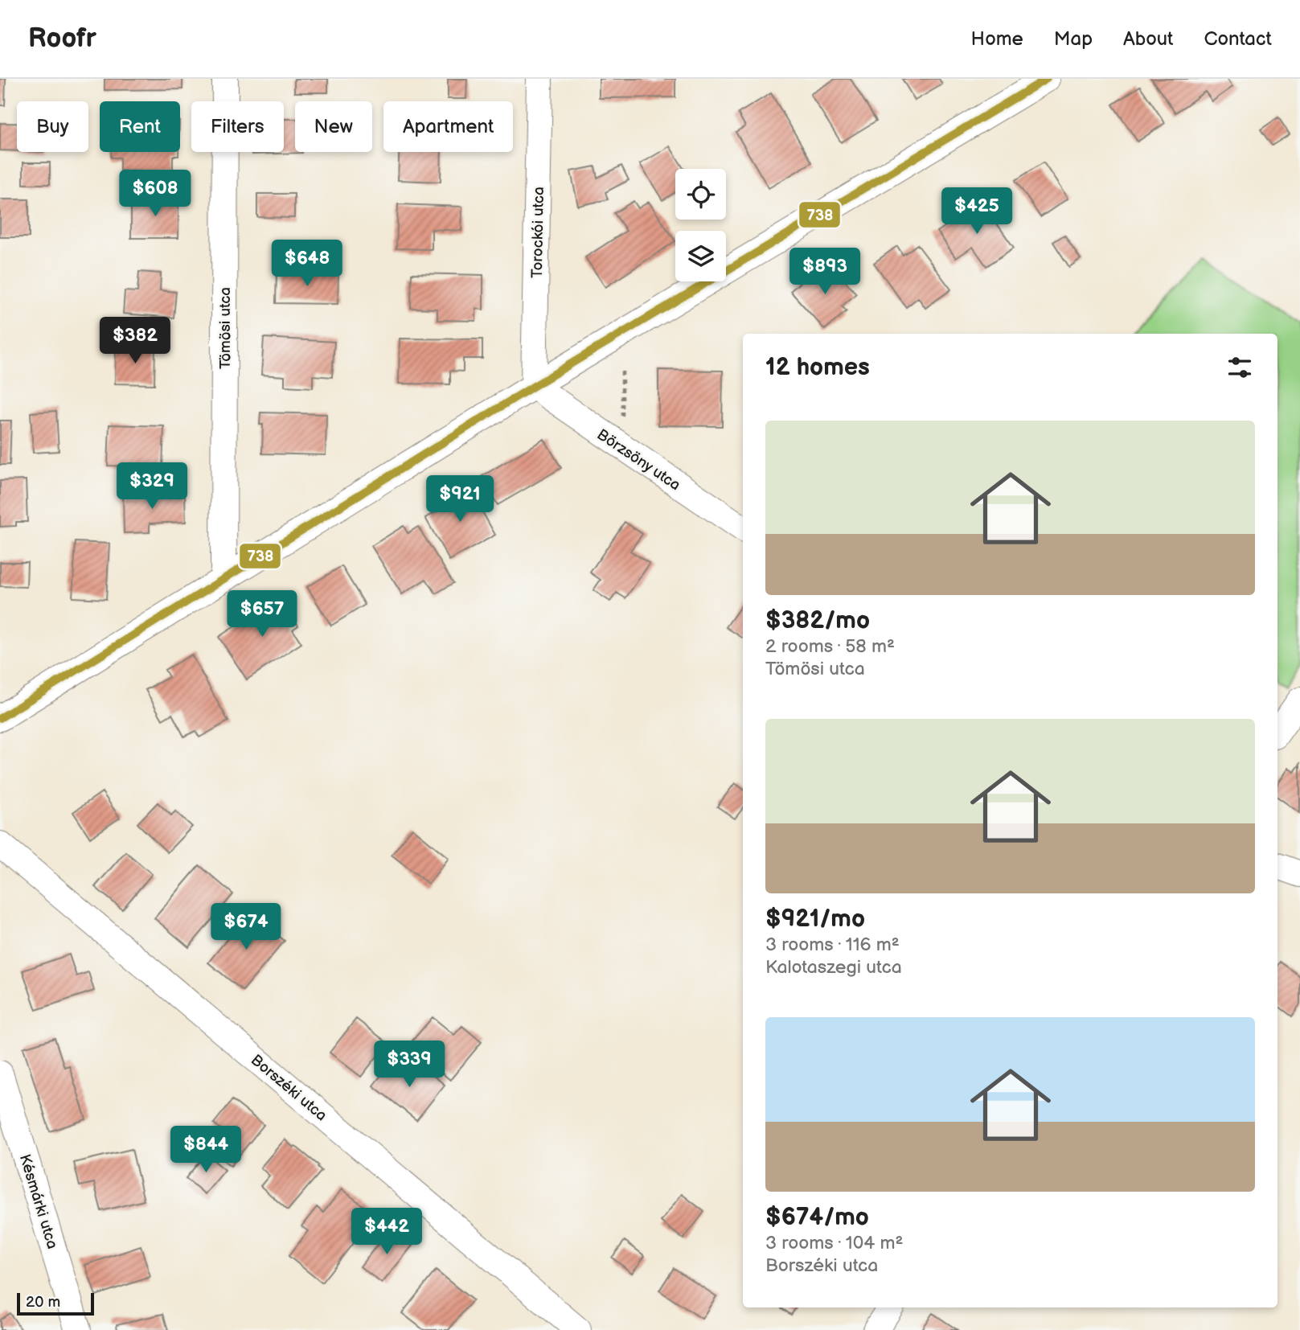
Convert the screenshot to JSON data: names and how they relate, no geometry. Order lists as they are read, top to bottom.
{
  "streets": {
    "street": [
      "Torockói utca",
      "Tömösi utca",
      "Börzsöny utca",
      "Borszéki utca",
      "Késmárki utca"
    ]
  },
  "crossings": [
    ["Torockói utca", "Börzsöny utca"]
  ],
  "lines": ["transit line 738"],
  "scale_bar": "20 m",
  "page": {
    "header": "Roofr",
    "nav": [
      "Home",
      "Map",
      "About",
      "Contact"
    ],
    "chip": [
      "Buy",
      "Rent",
      "Filters",
      "New",
      "Apartment"
    ],
    "price": [
      "$608",
      "$425",
      "$648",
      "$893",
      "$382",
      "$329",
      "$921",
      "$657",
      "$674",
      "$339",
      "$844",
      "$442"
    ],
    "heading": "12 homes",
    "list": [
      {
        "name": "$382/mo",
        "note": "2 rooms · 58 m² · Tömösi utca"
      },
      {
        "name": "$921/mo",
        "note": "3 rooms · 116 m² · Kalotaszegi utca"
      },
      {
        "name": "$674/mo",
        "note": "3 rooms · 104 m² · Borszéki utca"
      }
    ],
    "scale": "20 m"
  }
}
